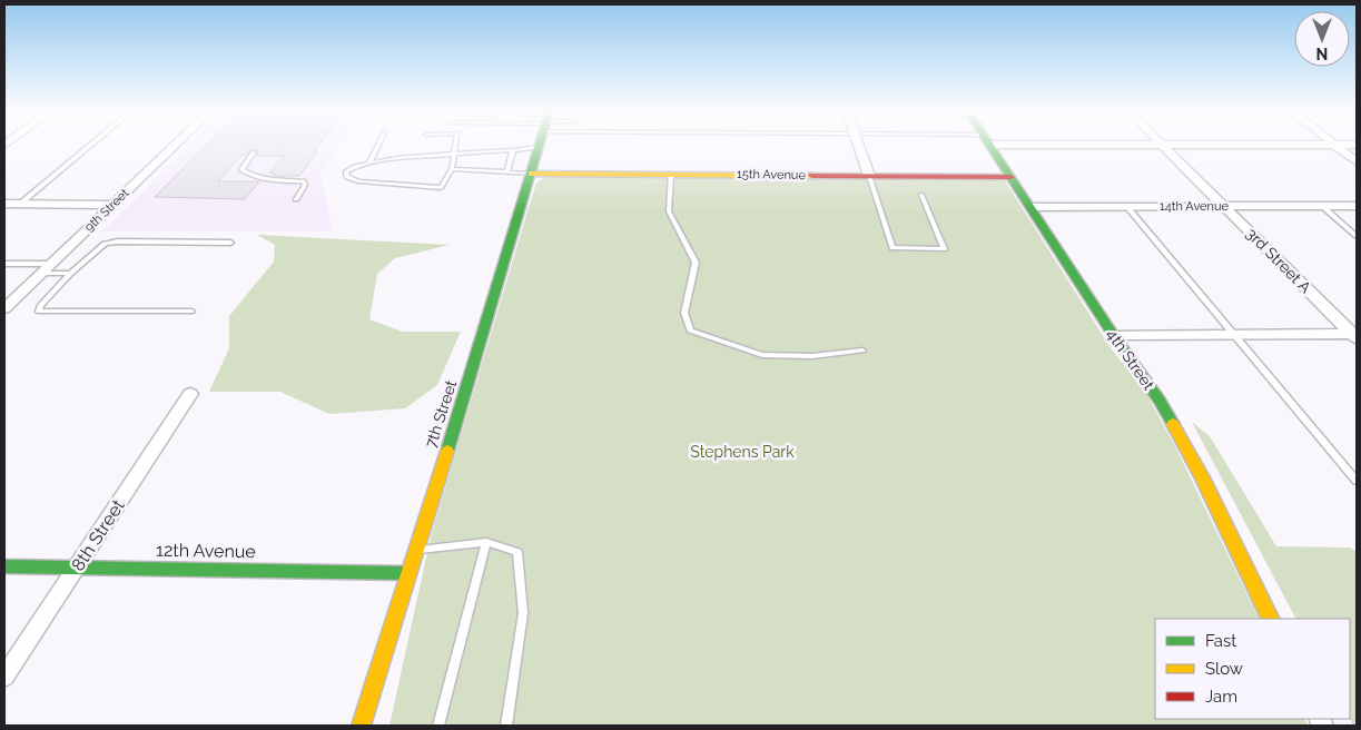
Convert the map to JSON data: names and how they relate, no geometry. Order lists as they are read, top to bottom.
{
  "streets": {
    "street": [
      "15th Avenue",
      "14th Avenue",
      "9th Street",
      "3rd Street A",
      "4th Street",
      "7th Street",
      "8th Street",
      "12th Avenue"
    ]
  },
  "crossings": [
    ["15th Avenue", "4th Street"],
    ["15th Avenue", "7th Street"],
    ["14th Avenue", "3rd Street A"],
    ["14th Avenue", "4th Street"],
    ["7th Street", "12th Avenue"],
    ["8th Street", "12th Avenue"]
  ],
  "parks": ["Stephens Park"],
  "legend": ["Fast", "Slow", "Jam"],
  "north": "bottom"
}
